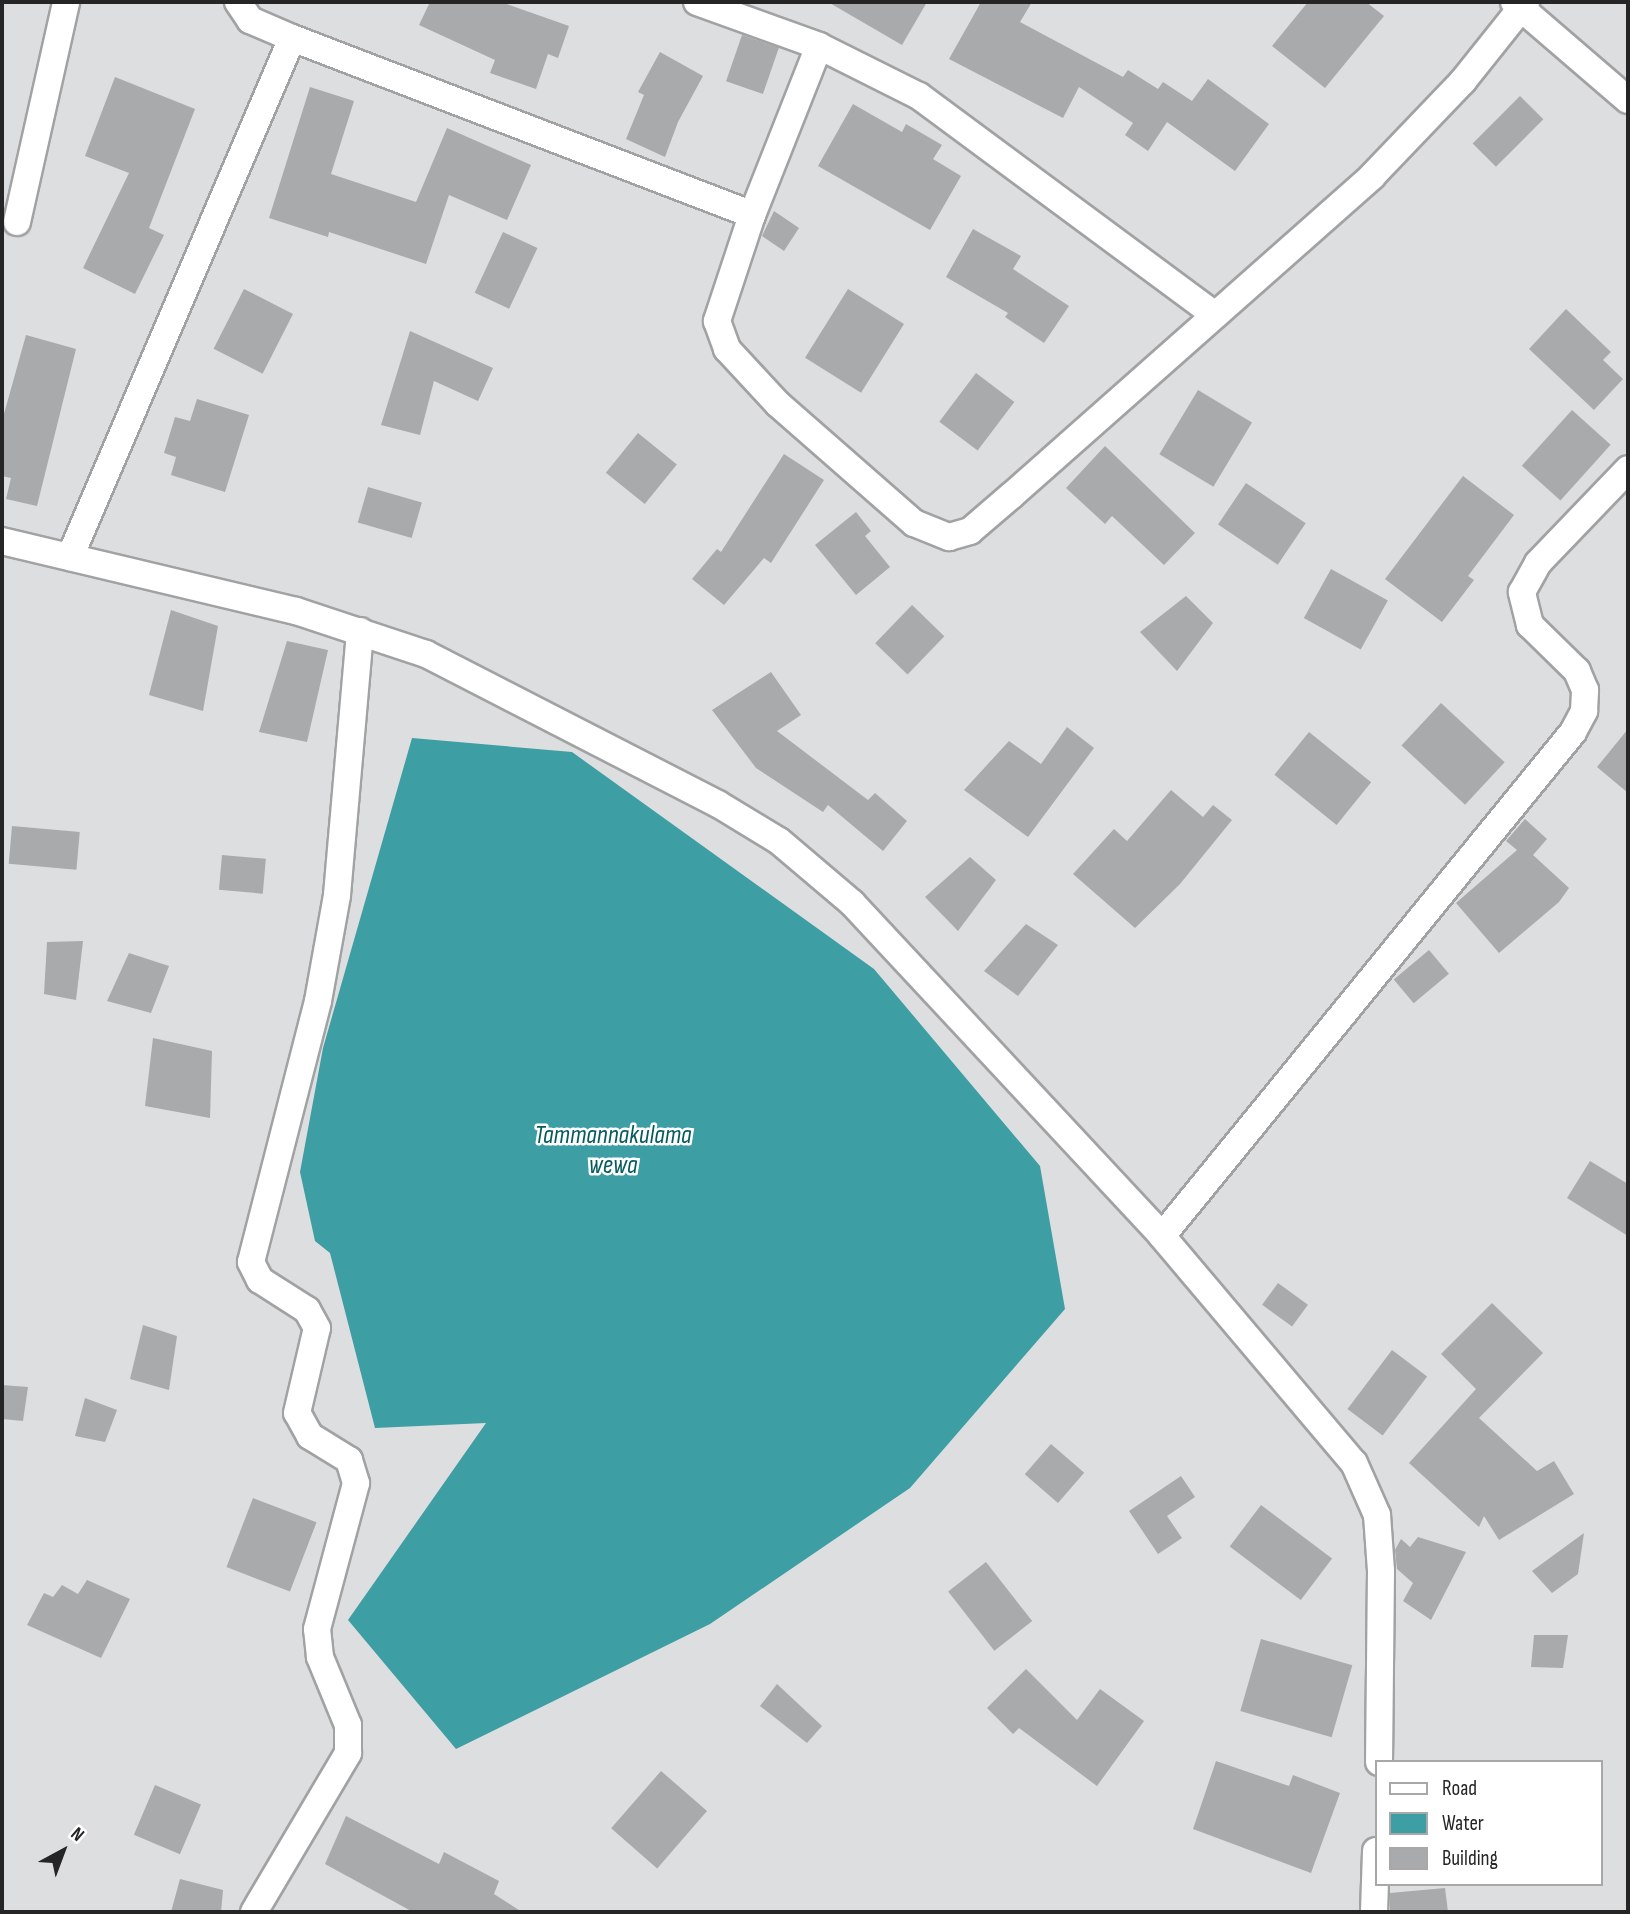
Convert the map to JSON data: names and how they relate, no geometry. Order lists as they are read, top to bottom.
{
  "water": ["Tammannakulama wewa"],
  "legend": ["Road", "Water", "Building"],
  "north": "top right"
}
